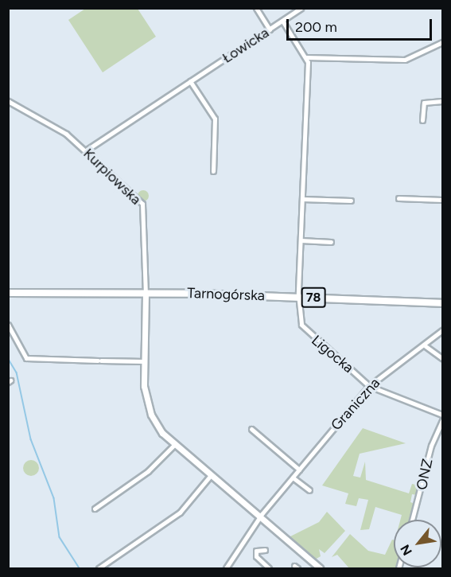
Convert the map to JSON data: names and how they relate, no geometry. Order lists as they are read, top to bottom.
{
  "streets": {
    "main road": ["Tarnogórska", "78"],
    "street": [
      "Łowicka",
      "Kurpiowska",
      "Ligocka",
      "Graniczna",
      "ONZ"
    ]
  },
  "crossings": [
    ["Łowicka", "Kurpiowska"],
    ["Kurpiowska", "Tarnogórska"],
    ["Tarnogórska", "Ligocka"],
    ["Ligocka", "Graniczna"]
  ],
  "scale_bar": "200 m",
  "north": "bottom left"
}
